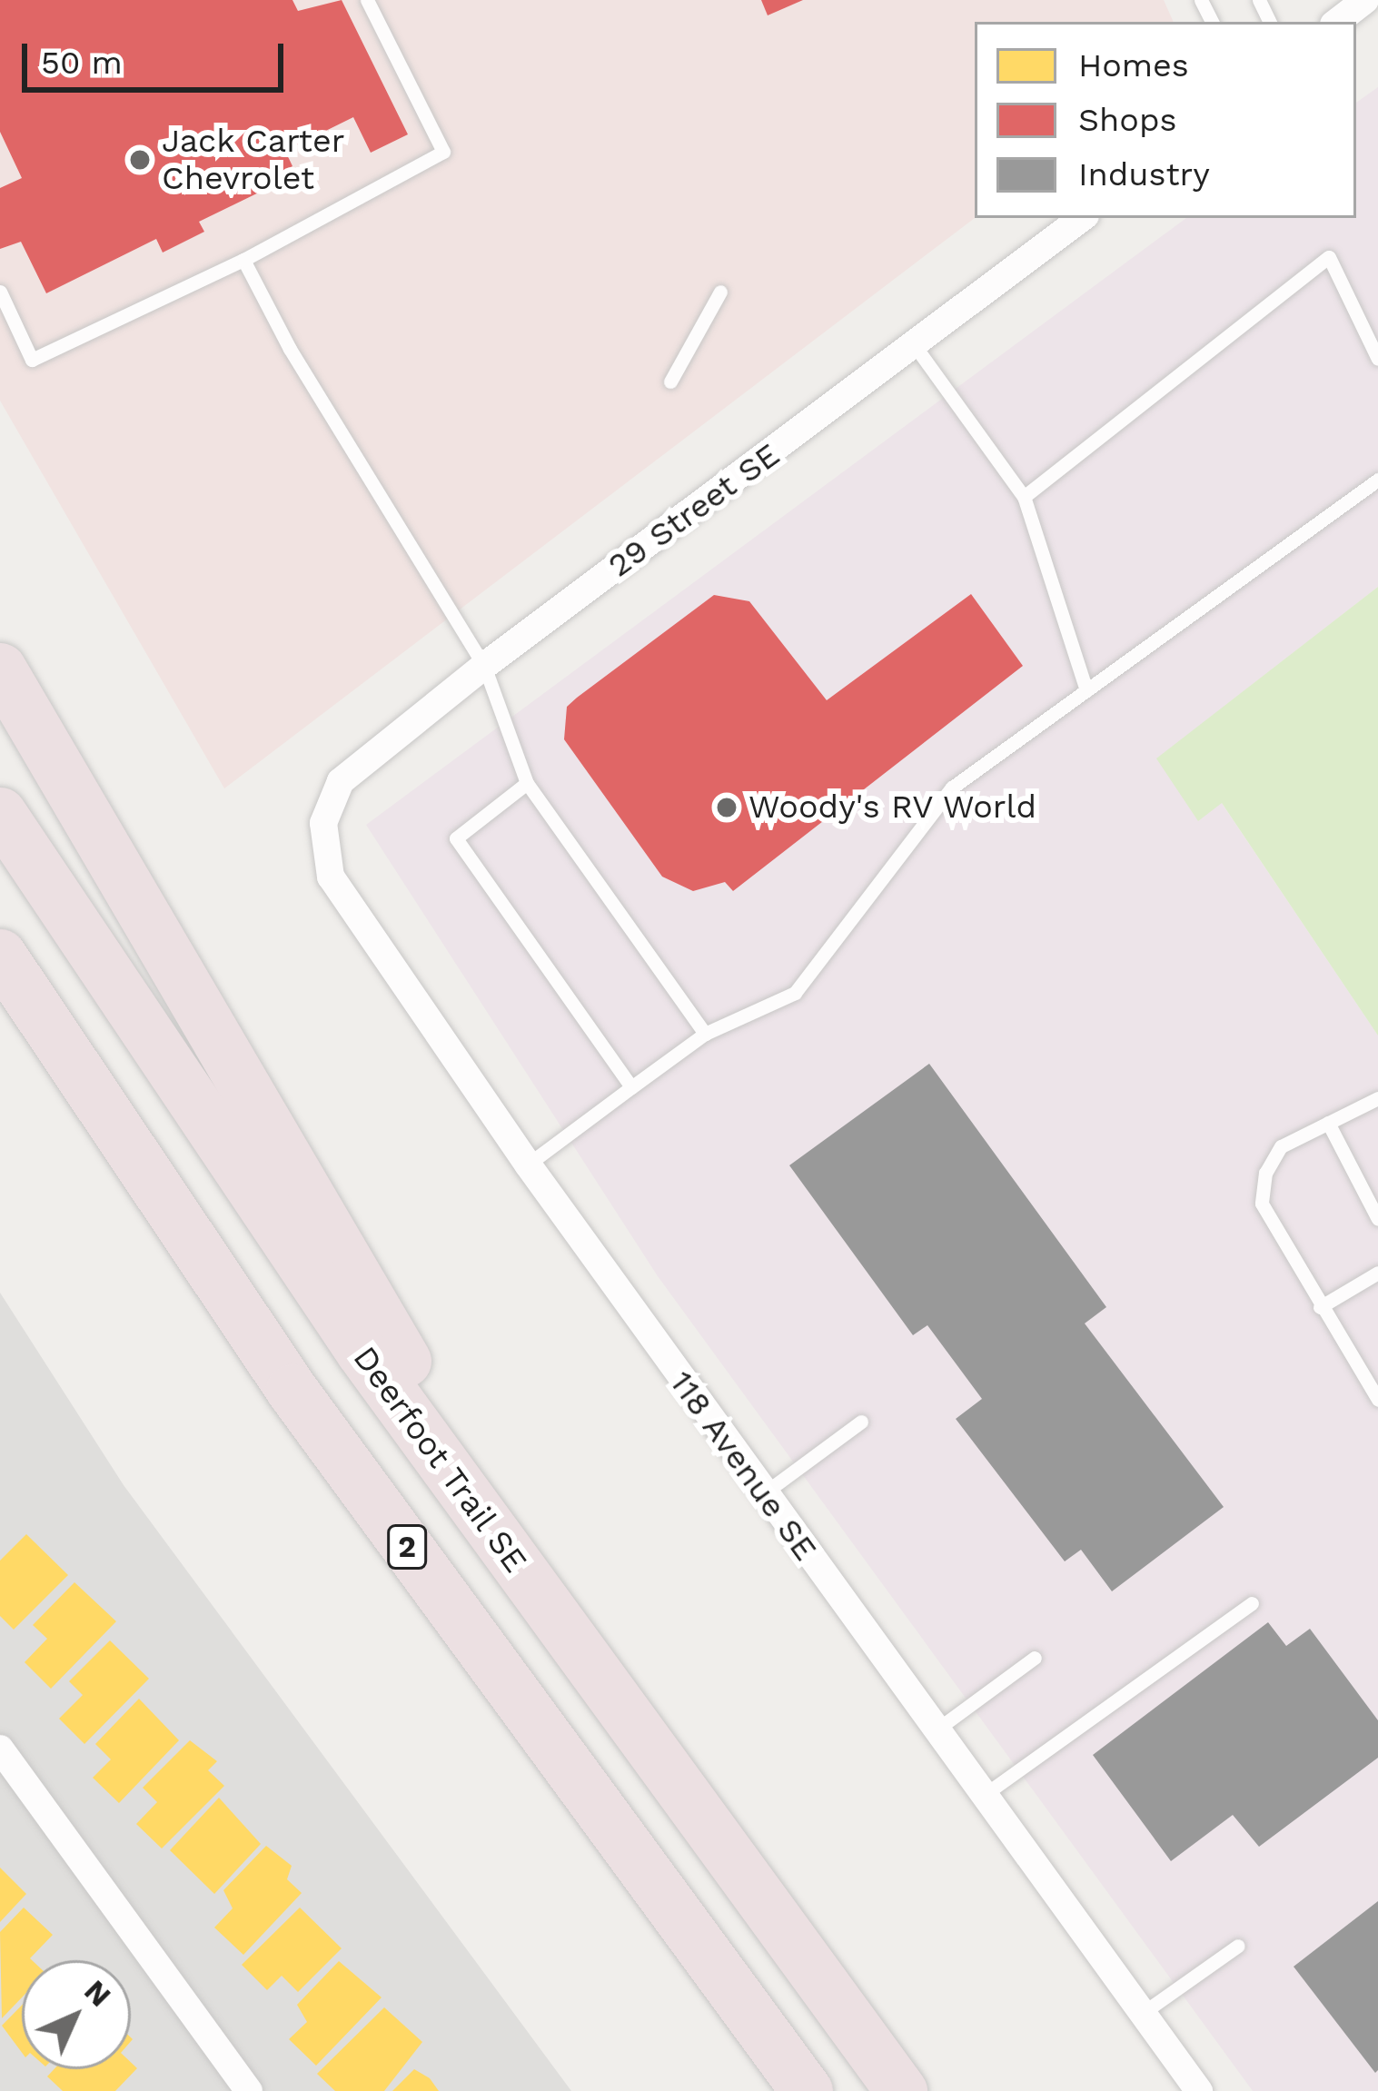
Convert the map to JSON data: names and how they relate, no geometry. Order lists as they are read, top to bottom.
{
  "streets": {
    "highway": ["Deerfoot Trail SE", "2"],
    "street": ["29 Street SE", "118 Avenue SE"]
  },
  "crossings": [
    ["29 Street SE", "118 Avenue SE"]
  ],
  "places": ["Jack Carter Chevrolet", "Woody's RV World"],
  "legend": ["Homes", "Shops", "Industry"],
  "scale_bar": "50 m",
  "north": "top right"
}
